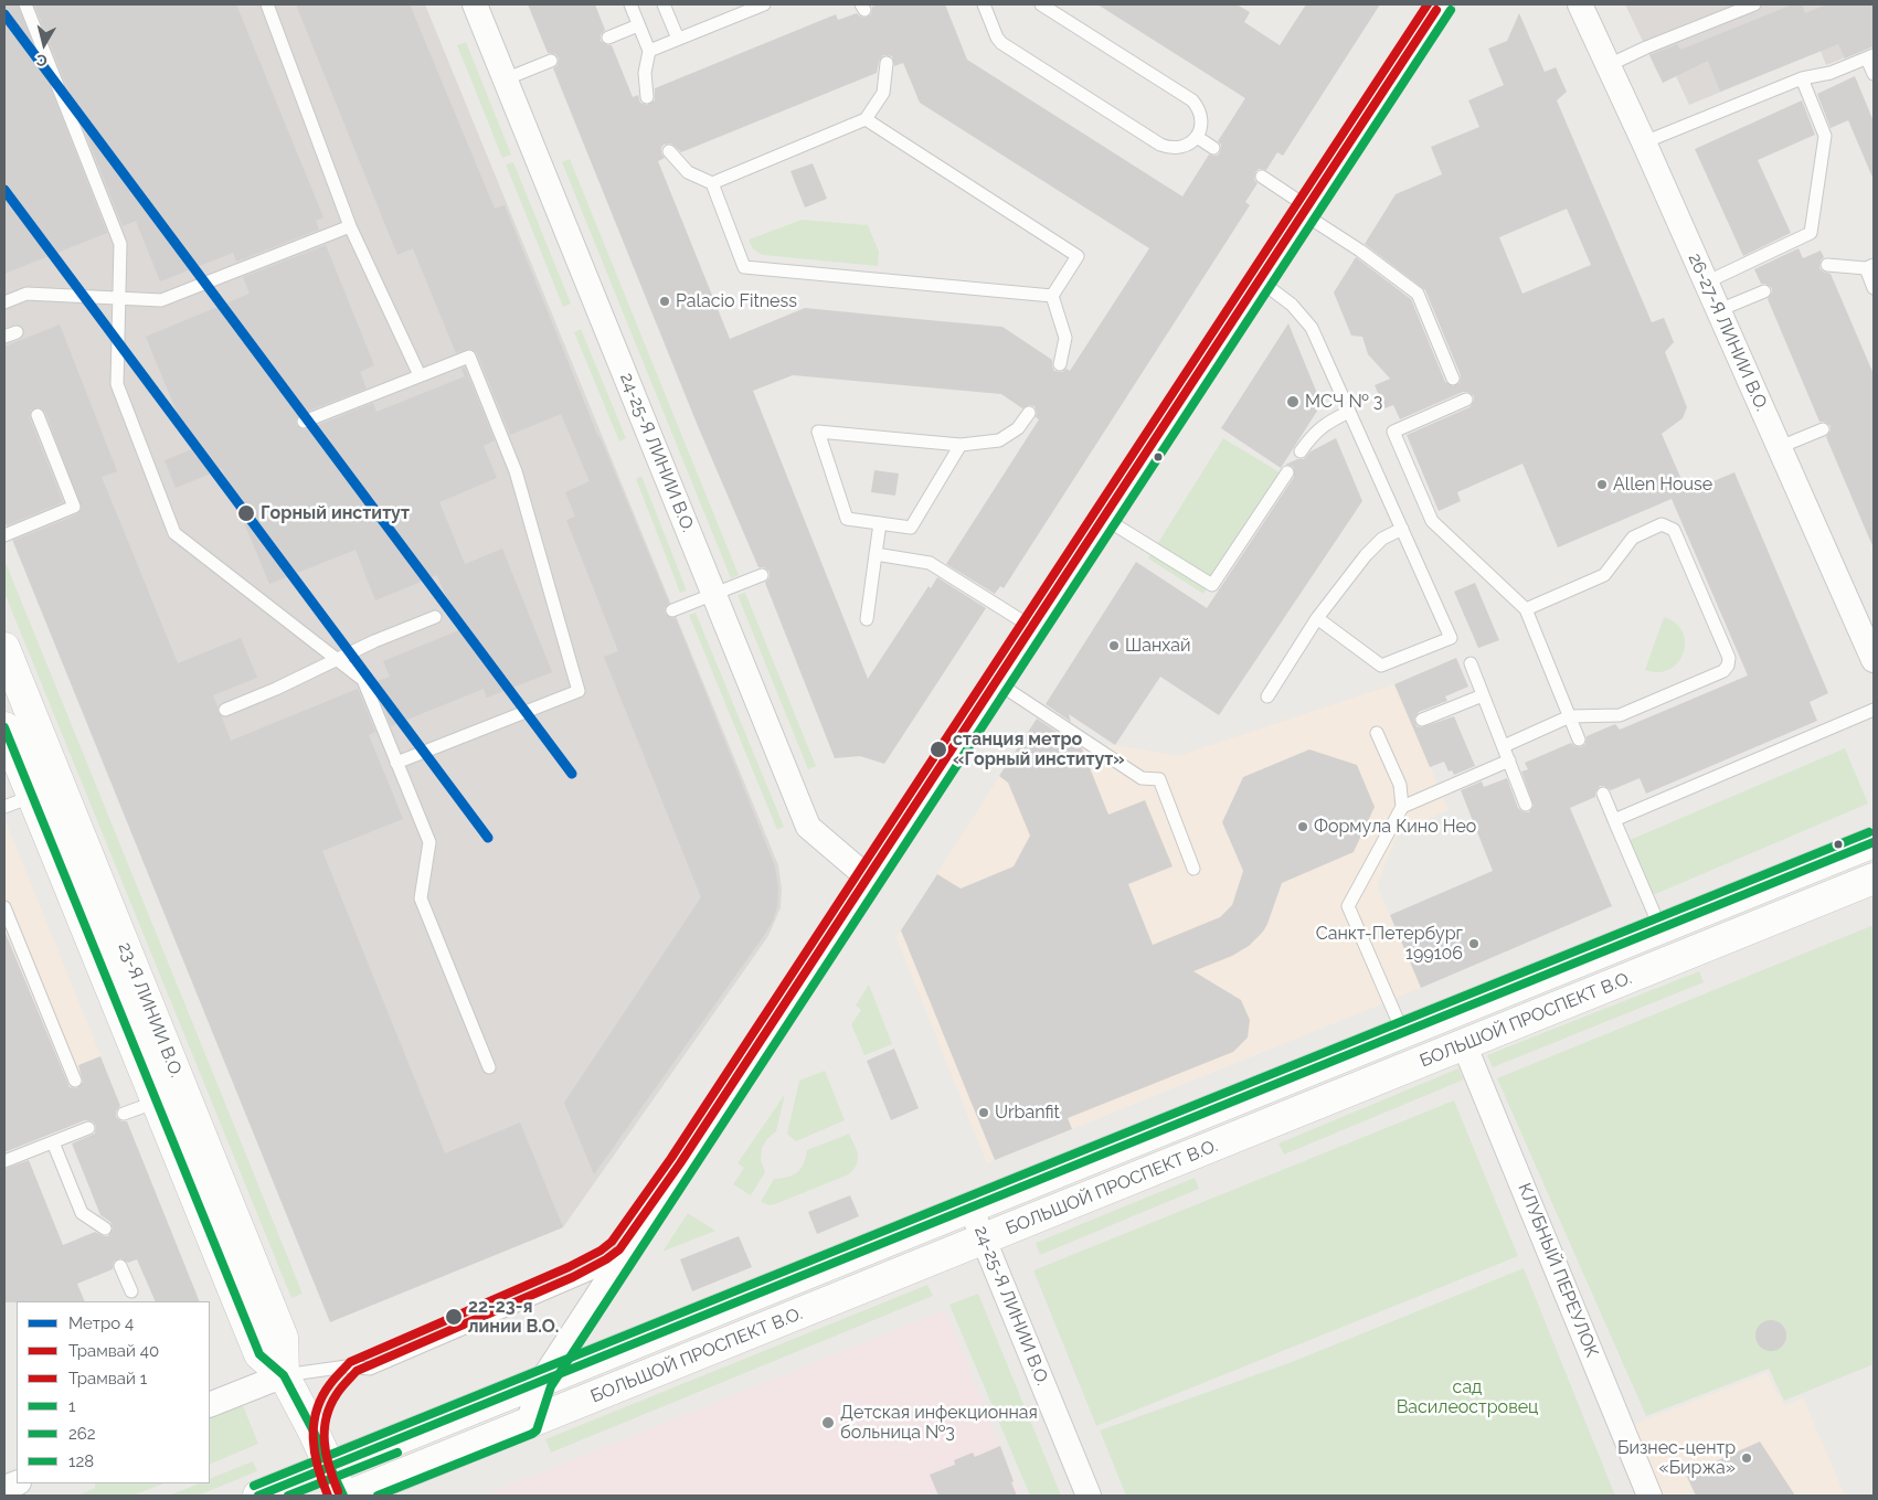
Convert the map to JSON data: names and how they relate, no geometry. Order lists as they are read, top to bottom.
{
  "streets": {
    "main road": ["23-Я ЛИНИИ В.О.", "БОЛЬШОЙ ПРОСПЕКТ В.О."],
    "street": ["26-27-Я ЛИНИИ В.О.", "24-25-Я ЛИНИИ В.О.", "КЛУБНЫЙ ПЕРЕУЛОК"]
  },
  "crossings": [
    ["24-25-Я ЛИНИИ В.О.", "БОЛЬШОЙ ПРОСПЕКТ В.О."],
    ["БОЛЬШОЙ ПРОСПЕКТ В.О.", "КЛУБНЫЙ ПЕРЕУЛОК"]
  ],
  "parks": ["сад Василеостровец"],
  "places": [
    "Palacio Fitness",
    "МСЧ № 3",
    "Allen House",
    "Горный институт",
    "Шанхай",
    "станция метро «Горный институт»",
    "Формула Кино Нео",
    "Санкт-Петербург 199106",
    "Urbanfit",
    "22-23-я линии В.О.",
    "Детская инфекционная больница №3",
    "Бизнес-центр «Биржа»"
  ],
  "lines": [
    "tram line 40",
    "tram line 1",
    "transit line 262",
    "metro line 4",
    "transit line 1",
    "transit line 128"
  ],
  "legend": [
    "Метро 4",
    "Трамвай 40",
    "Трамвай 1",
    "1",
    "262",
    "128"
  ],
  "north": "bottom"
}
